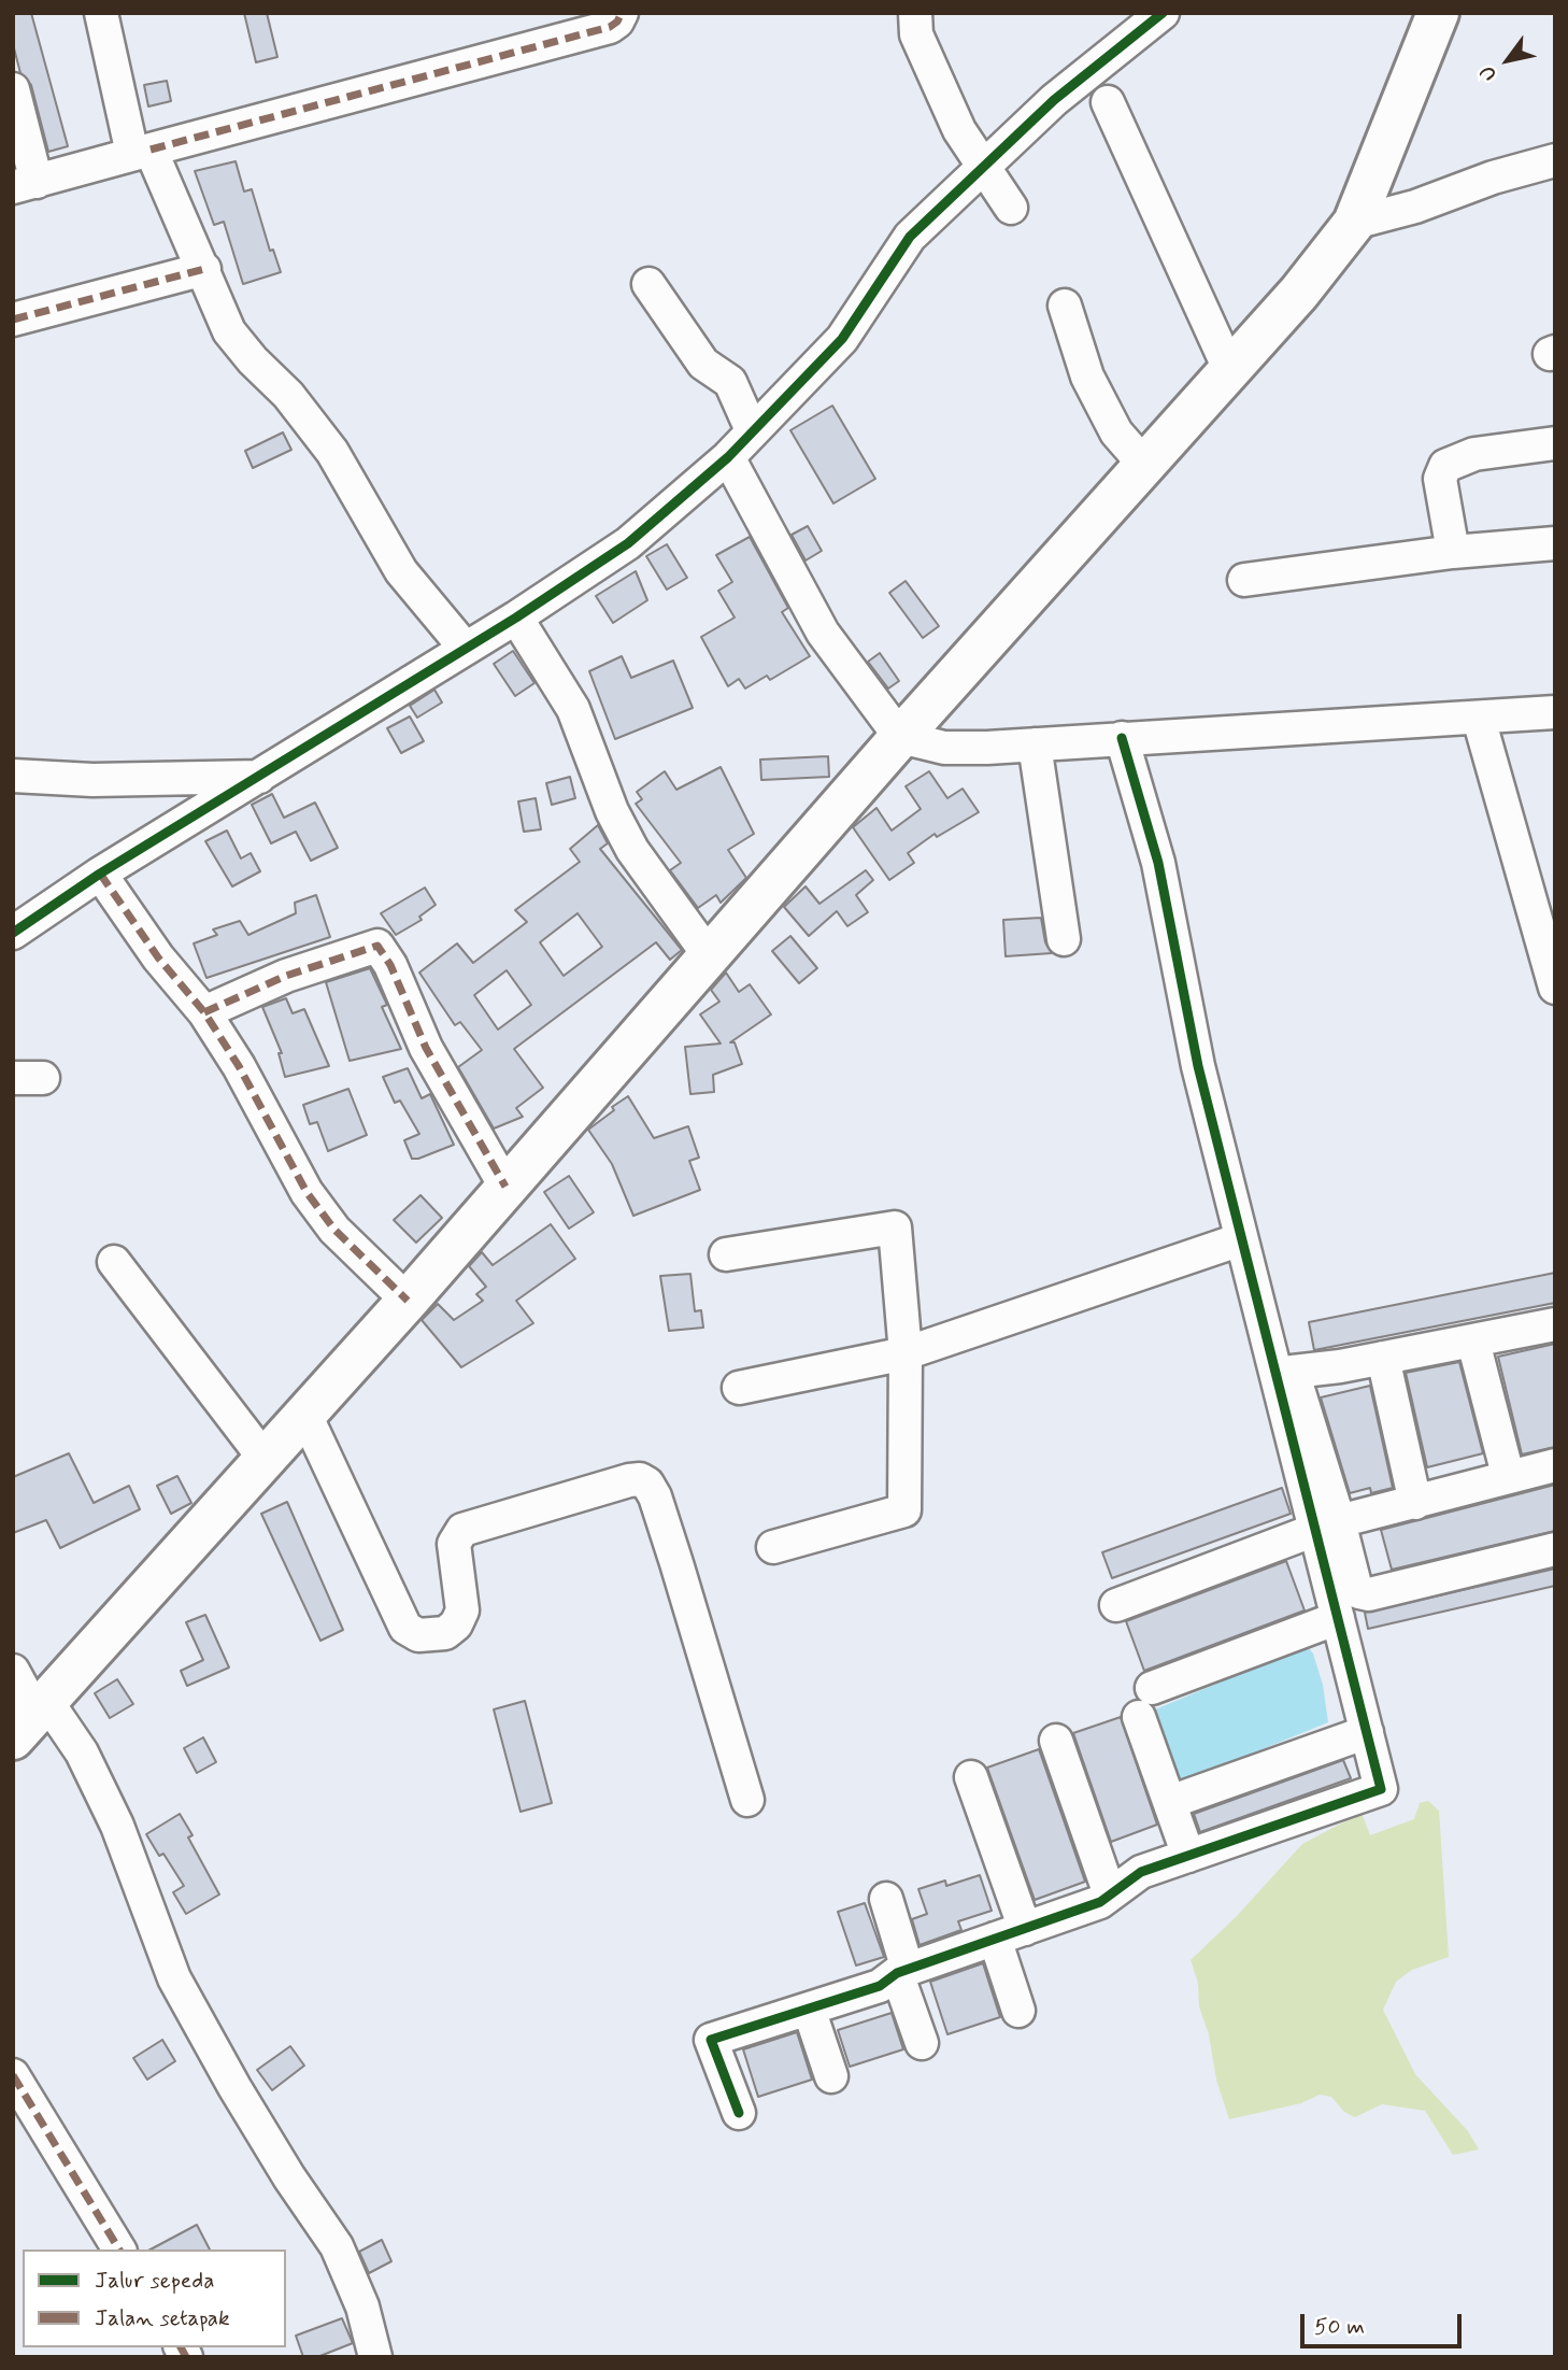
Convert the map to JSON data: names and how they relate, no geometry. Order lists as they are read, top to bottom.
{
  "legend": ["Jalur sepeda", "Jalan setapak"],
  "scale_bar": "50 m",
  "north": "bottom left"
}
